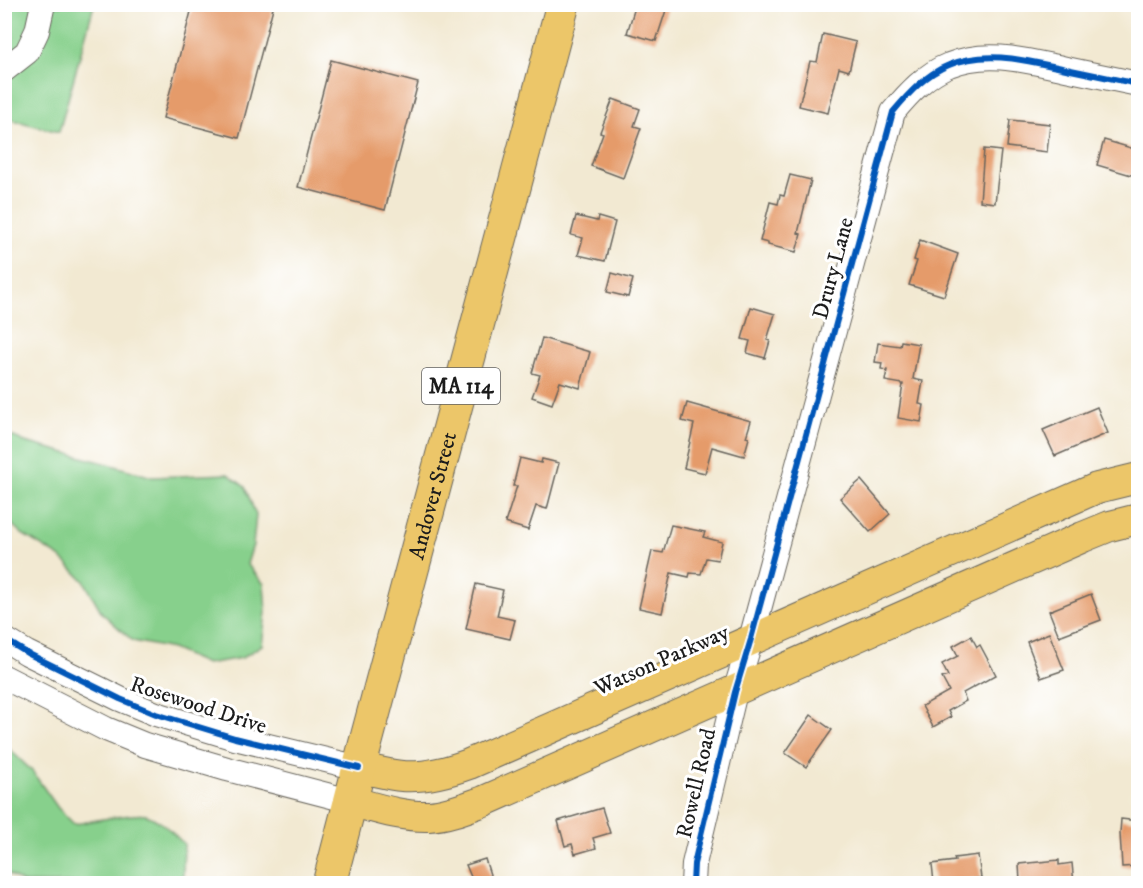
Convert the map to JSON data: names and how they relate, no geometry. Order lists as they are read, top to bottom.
{
  "streets": {
    "highway": ["MA 114", "Andover Street"],
    "main road": ["Watson Parkway"],
    "street": ["Drury Lane", "Rosewood Drive", "Rowell Road"]
  },
  "crossings": [
    ["Drury Lane", "Watson Parkway"],
    ["Drury Lane", "Rowell Road"],
    ["Andover Street", "Watson Parkway"],
    ["Andover Street", "Rosewood Drive"],
    ["Watson Parkway", "Rosewood Drive"]
  ]
}
